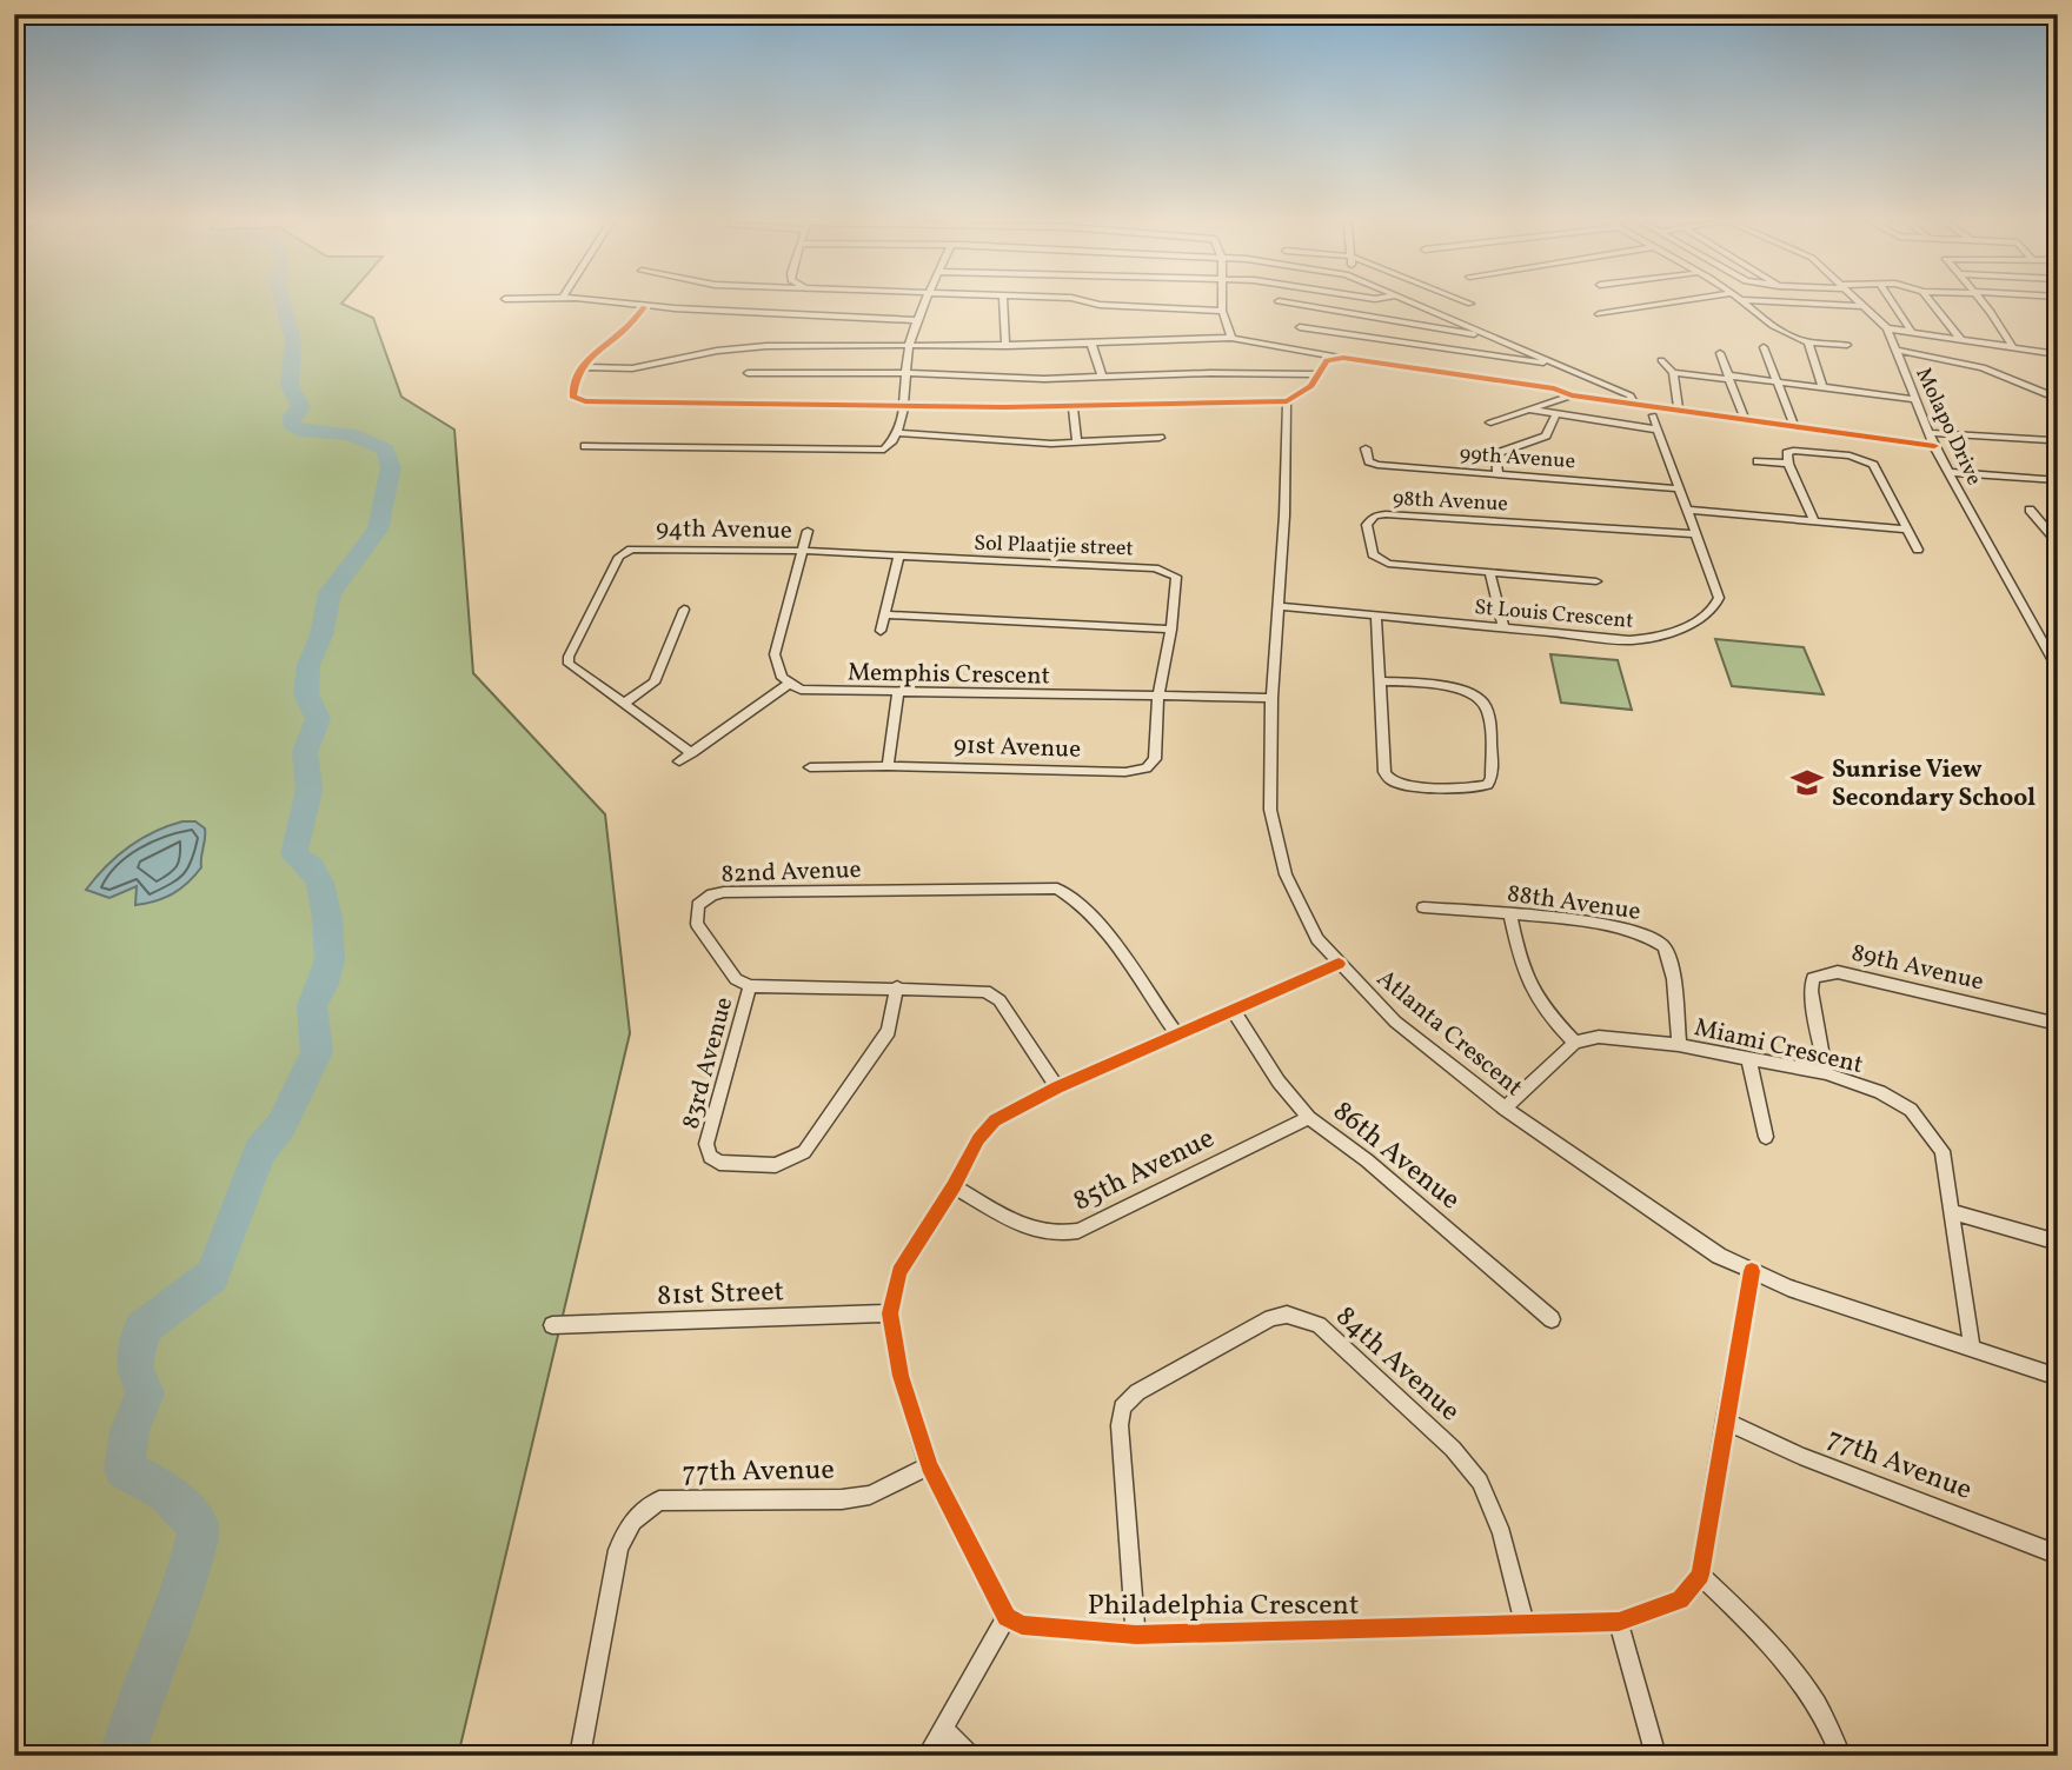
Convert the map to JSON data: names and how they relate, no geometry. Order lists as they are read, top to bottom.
{
  "streets": {
    "street": [
      "Molapo Drive",
      "99th Avenue",
      "98th Avenue",
      "94th Avenue",
      "Sol Plaatjie street",
      "St Louis Crescent",
      "Memphis Crescent",
      "91st Avenue",
      "82nd Avenue",
      "88th Avenue",
      "89th Avenue",
      "Atlanta Crescent",
      "Miami Crescent",
      "83rd Avenue",
      "86th Avenue",
      "85th Avenue",
      "81st Street",
      "84th Avenue",
      "77th Avenue",
      "Philadelphia Crescent"
    ]
  },
  "crossings": [
    ["99th Avenue", "St Louis Crescent"],
    ["98th Avenue", "St Louis Crescent"],
    ["94th Avenue", "Sol Plaatjie street"],
    ["Sol Plaatjie street", "Memphis Crescent"],
    ["Sol Plaatjie street", "91st Avenue"],
    ["St Louis Crescent", "Atlanta Crescent"],
    ["Memphis Crescent", "91st Avenue"],
    ["Memphis Crescent", "Atlanta Crescent"],
    ["82nd Avenue", "83rd Avenue"],
    ["88th Avenue", "Miami Crescent"],
    ["89th Avenue", "Miami Crescent"],
    ["Atlanta Crescent", "Miami Crescent"],
    ["86th Avenue", "85th Avenue"],
    ["84th Avenue", "Philadelphia Crescent"]
  ],
  "places": {
    "school or university": ["Sunrise View Secondary School"]
  }
}
